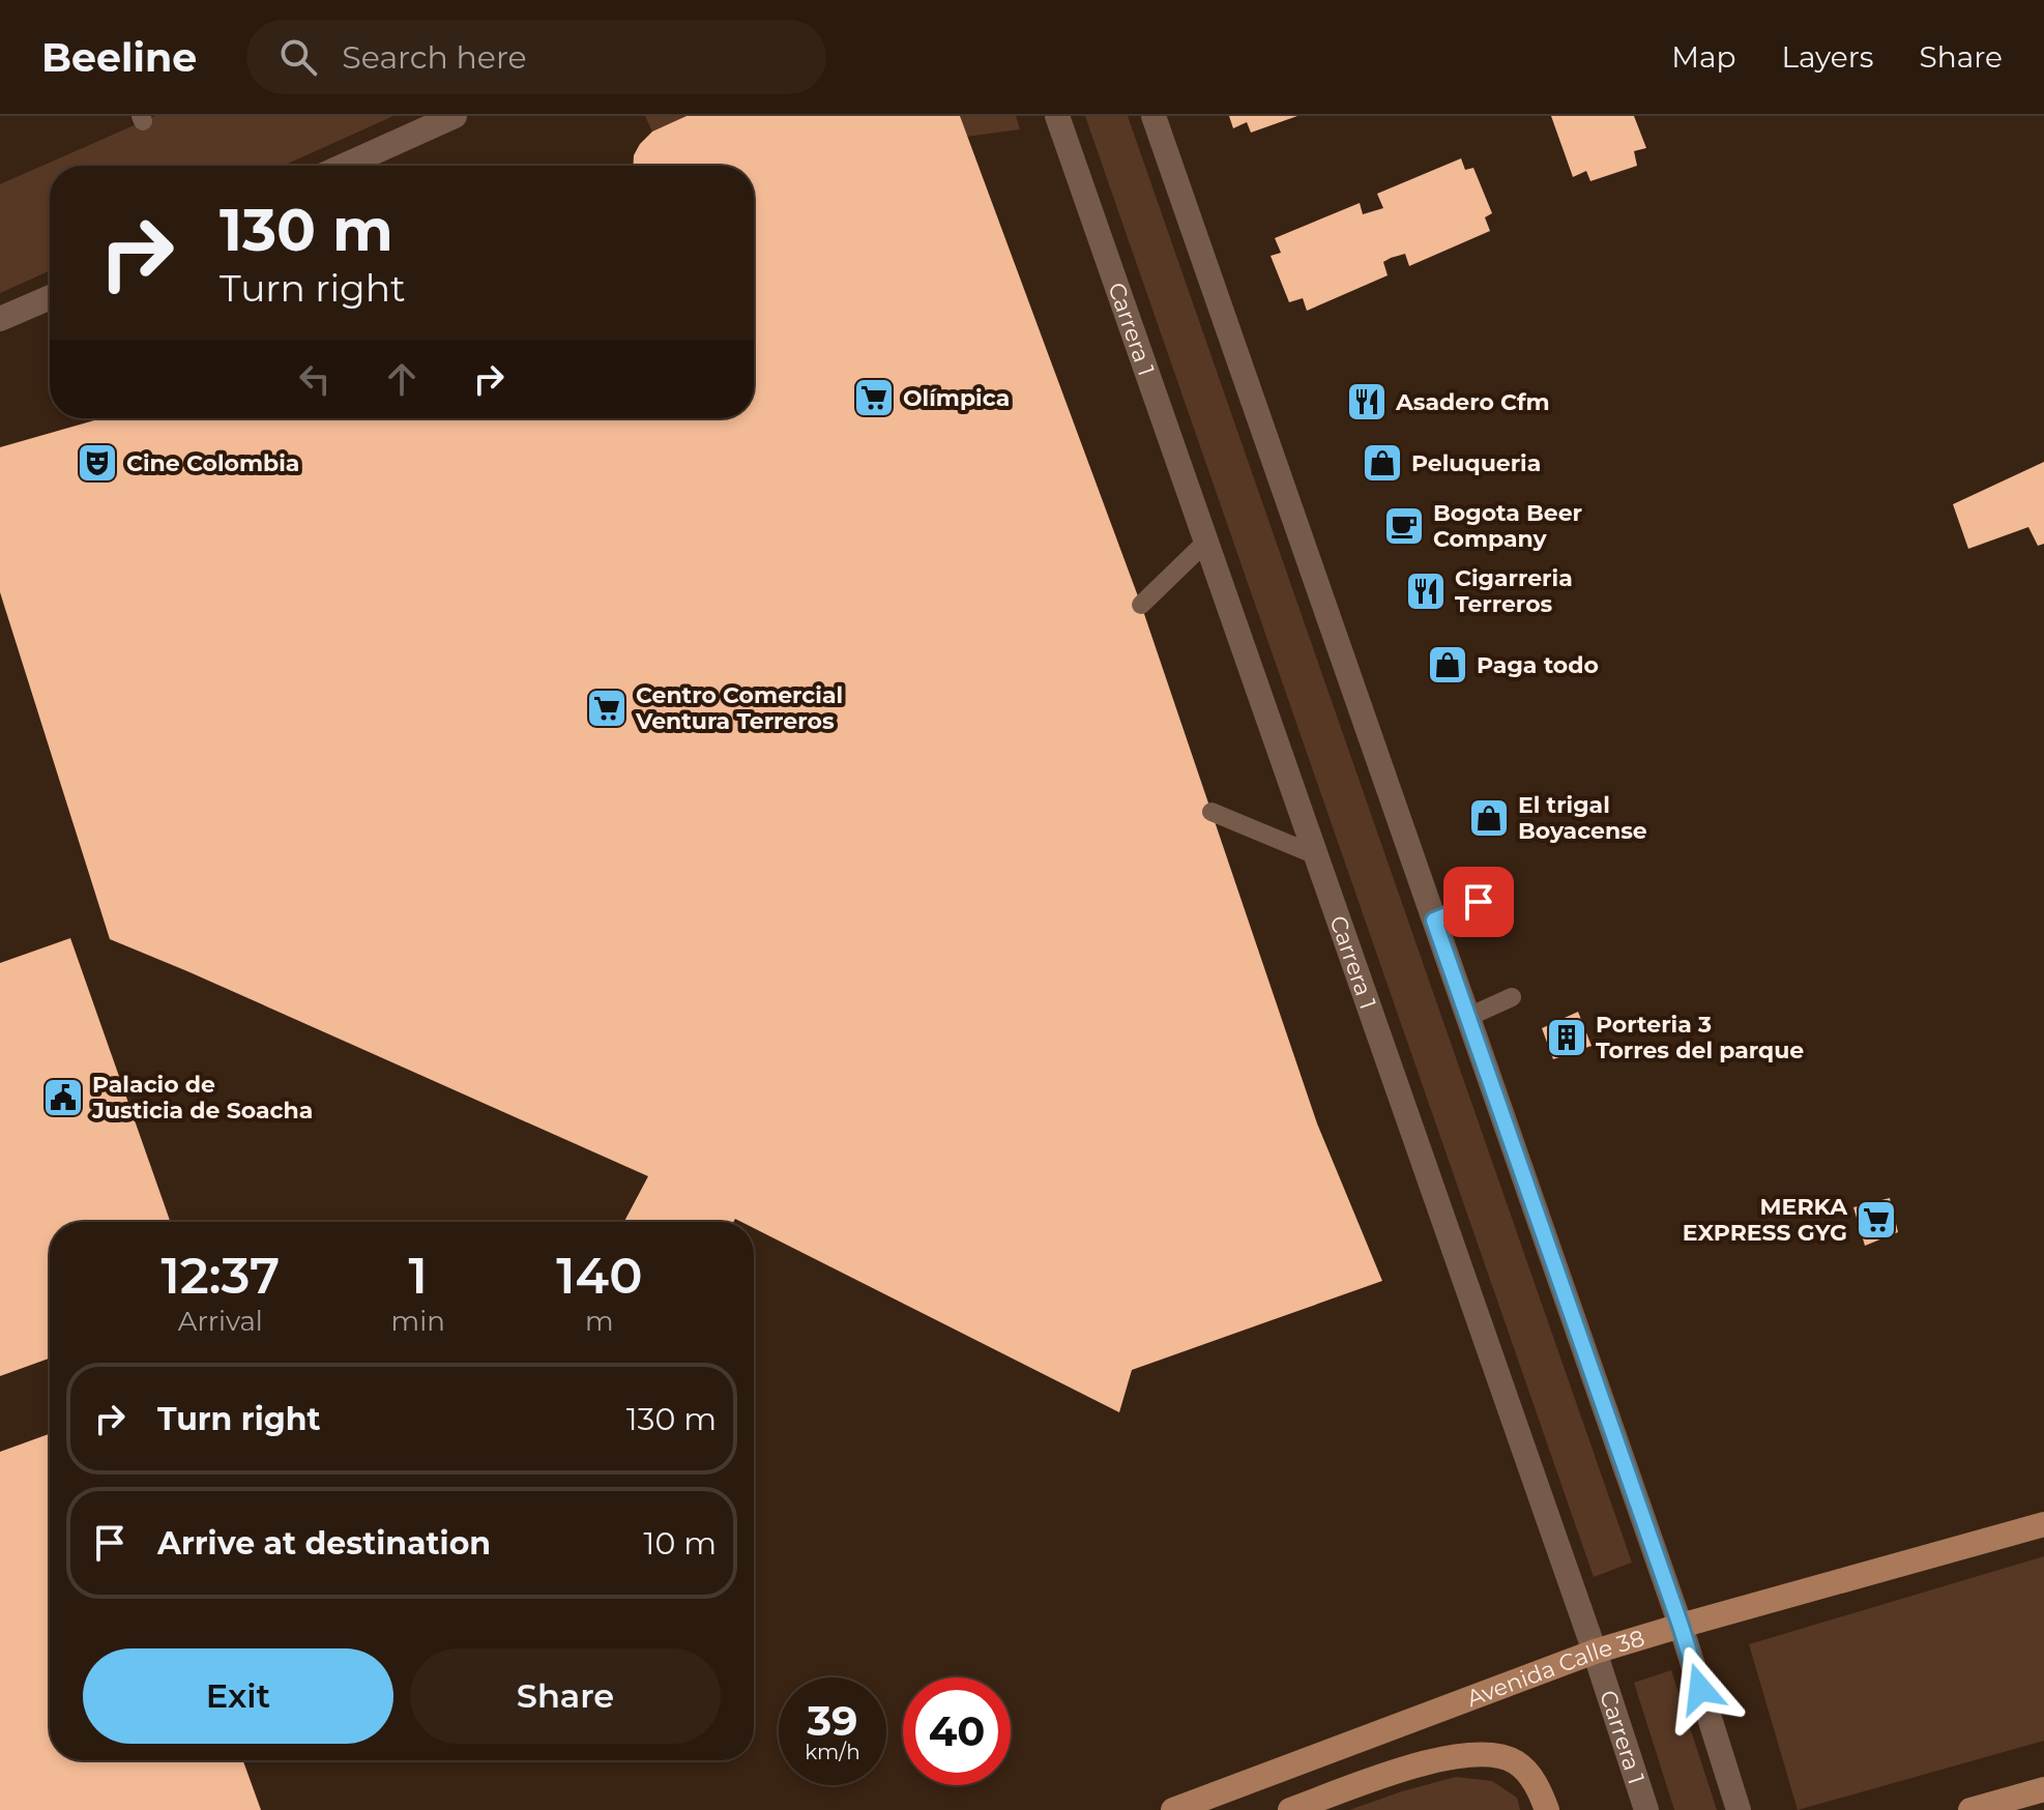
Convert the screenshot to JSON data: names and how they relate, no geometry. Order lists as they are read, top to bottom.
{
  "streets": {
    "main road": ["Avenida Calle 38"],
    "street": ["Carrera 1"]
  },
  "crossings": [
    ["Carrera 1", "Avenida Calle 38"]
  ],
  "places": {
    "supermarket": ["Olímpica", "Centro Comercial Ventura Terreros", "MERKA EXPRESS GYG"],
    "restaurant": ["Asadero Cfm", "Cigarreria Terreros"],
    "theatre": ["Cine Colombia"],
    "shop": ["Peluqueria", "Paga todo", "El trigal Boyacense"],
    "cafe": ["Bogota Beer Company"],
    "building": ["Porteria 3 Torres del parque"],
    "public building": ["Palacio de Justicia de Soacha"]
  },
  "page": {
    "header": "Beeline",
    "search": "Search here",
    "nav": ["Map", "Layers", "Share"],
    "turn": ["130 m", "Turn right"],
    "eta": [
      "12:37",
      "Arrival",
      "1",
      "min",
      "140",
      "m"
    ],
    "list": [
      {
        "name": "Turn right",
        "value": "130 m"
      },
      {
        "name": "Arrive at destination",
        "value": "10 m"
      }
    ],
    "buttons": ["Exit", "Share"],
    "speed": "39 km/h",
    "limit": "40"
  }
}
